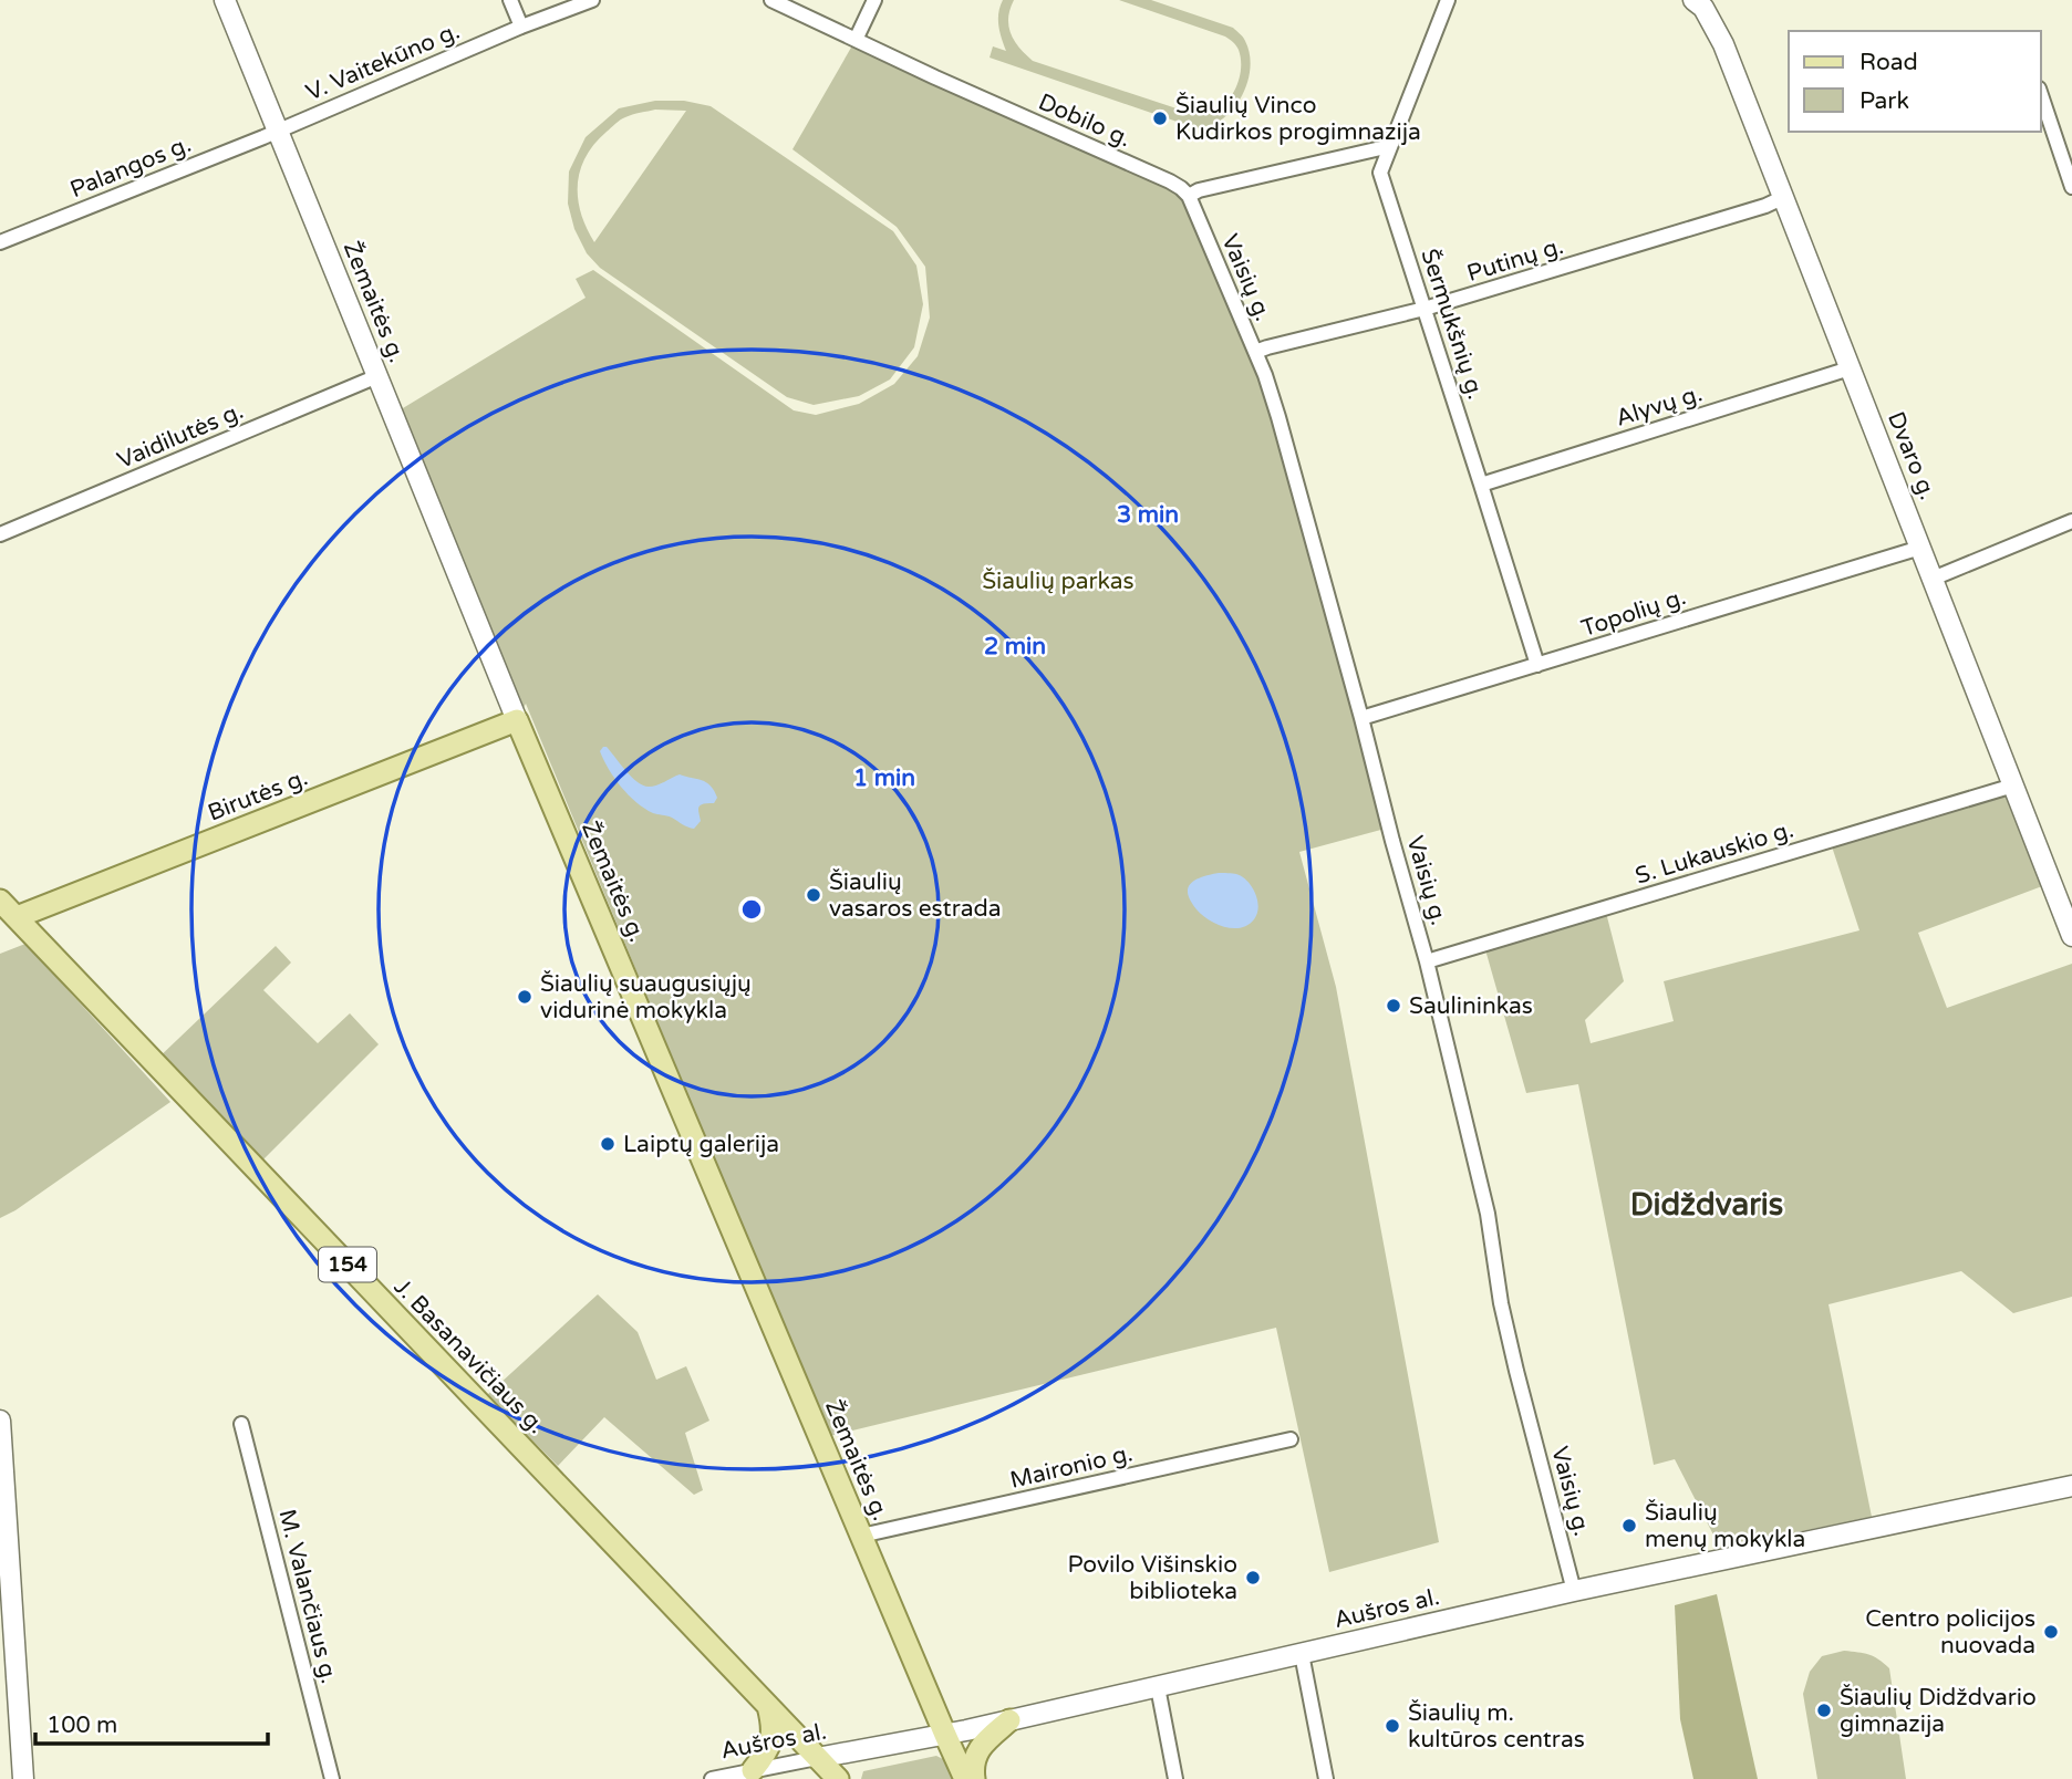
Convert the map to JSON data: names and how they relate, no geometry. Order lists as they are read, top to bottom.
{
  "streets": {
    "main road": [
      "Žemaitės g.",
      "Dvaro g.",
      "Birutės g.",
      "154",
      "J. Basanavičiaus g.",
      "Aušros al."
    ],
    "street": [
      "V. Vaitekūno g.",
      "Dobilo g.",
      "Palangos g.",
      "Putinų g.",
      "Vaisių g.",
      "Šermukšnių g.",
      "Alyvų g.",
      "Vaidilutės g.",
      "Topolių g.",
      "S. Lukauskio g.",
      "Maironio g.",
      "M. Valančiaus g."
    ]
  },
  "crossings": [
    ["V. Vaitekūno g.", "Palangos g."],
    ["V. Vaitekūno g.", "Žemaitės g."],
    ["Dobilo g.", "Vaisių g."],
    ["Palangos g.", "Žemaitės g."],
    ["Putinų g.", "Vaisių g."],
    ["Putinų g.", "Šermukšnių g."],
    ["Putinų g.", "Dvaro g."],
    ["Vaisių g.", "Topolių g."],
    ["Vaisių g.", "S. Lukauskio g."],
    ["Vaisių g.", "Aušros al."],
    ["Žemaitės g.", "Vaidilutės g."],
    ["Žemaitės g.", "Birutės g."],
    ["Žemaitės g.", "Maironio g."],
    ["Žemaitės g.", "Aušros al."],
    ["Šermukšnių g.", "Alyvų g."],
    ["Šermukšnių g.", "Topolių g."],
    ["Alyvų g.", "Dvaro g."],
    ["Dvaro g.", "Topolių g."],
    ["Dvaro g.", "S. Lukauskio g."],
    ["Birutės g.", "J. Basanavičiaus g."],
    ["J. Basanavičiaus g.", "Aušros al."]
  ],
  "districts": ["Didždvaris"],
  "parks": ["Šiaulių parkas"],
  "places": [
    "Šiaulių Vinco Kudirkos progimnazija",
    "Šiaulių vasaros estrada",
    "Šiaulių suaugusiųjų vidurinė mokykla",
    "Saulininkas",
    "Laiptų galerija",
    "Šiaulių menų mokykla",
    "Povilo Višinskio biblioteka",
    "Centro policijos nuovada",
    "Šiaulių Didždvario gimnazija",
    "Šiaulių m. kultūros centras"
  ],
  "legend": ["Road", "Park"],
  "scale_bar": "100 m",
  "rings": ["3 min", "2 min", "1 min"]
}
